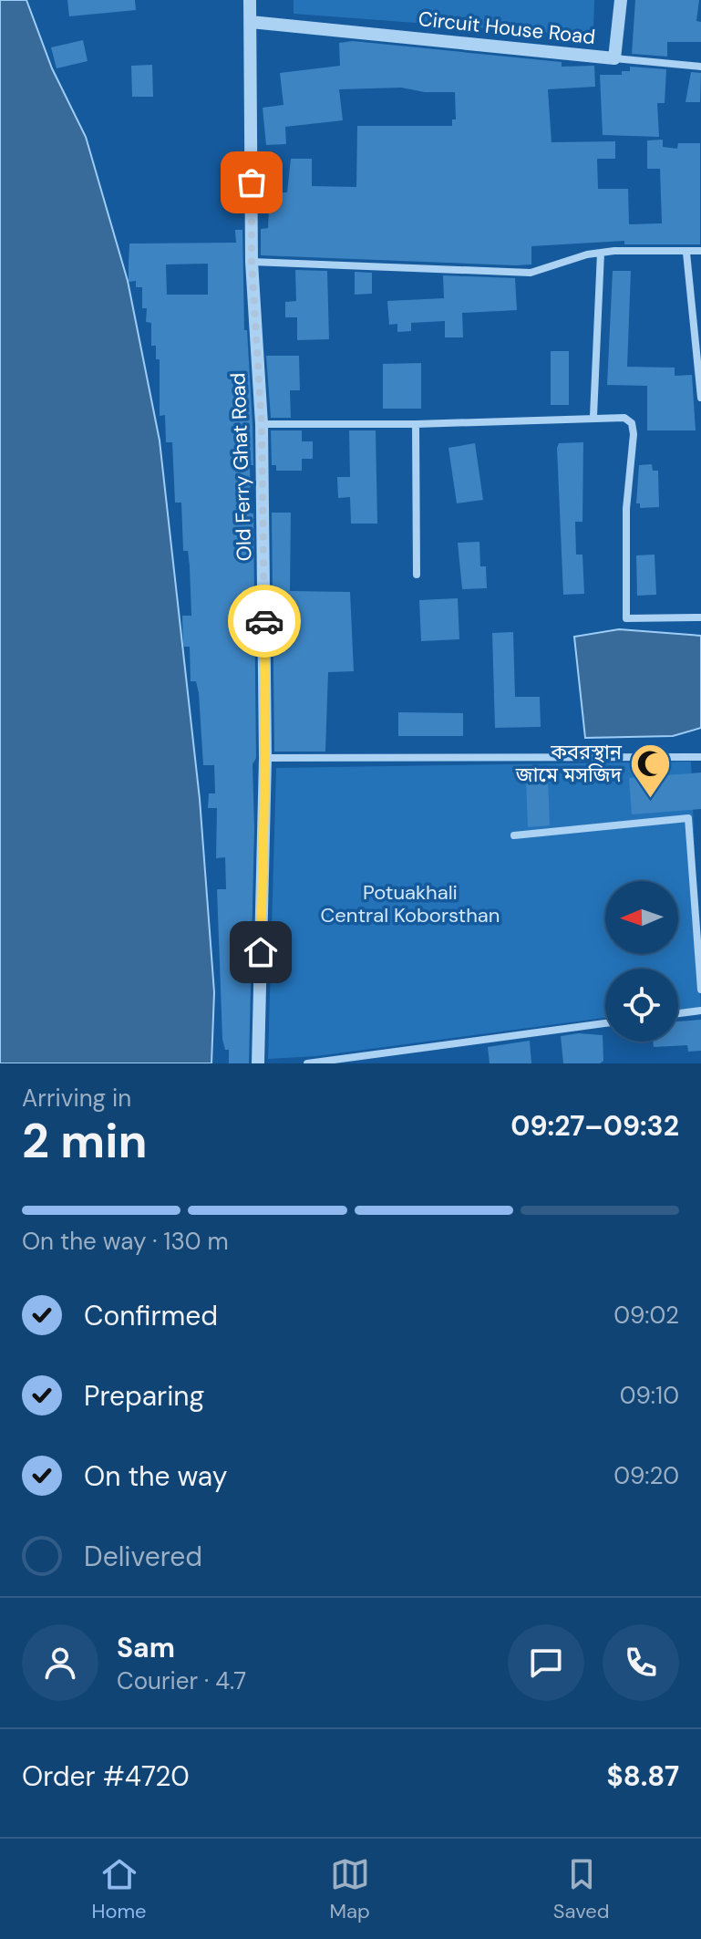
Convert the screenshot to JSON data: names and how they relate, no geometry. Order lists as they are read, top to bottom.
{
  "streets": {
    "street": ["Circuit House Road", "Old Ferry Ghat Road"]
  },
  "crossings": [
    ["Circuit House Road", "Old Ferry Ghat Road"]
  ],
  "parks": ["Potuakhali Central Koborsthan"],
  "places": {
    "mosque": ["কবরস্থান জামে মসজিদ"]
  },
  "north": "left",
  "page": {
    "heading": ["2 min", "Arriving in", "09:27–09:32"],
    "panel": [
      "Sam",
      "Courier · 4.7",
      "Order #4720",
      "$8.87"
    ],
    "bar": "On the way · 130 m",
    "list": [
      ["Confirmed", "09:02"],
      ["Preparing", "09:10"],
      ["On the way", "09:20"],
      "Delivered"
    ],
    "tabs": ["Home", "Map", "Saved"]
  }
}
